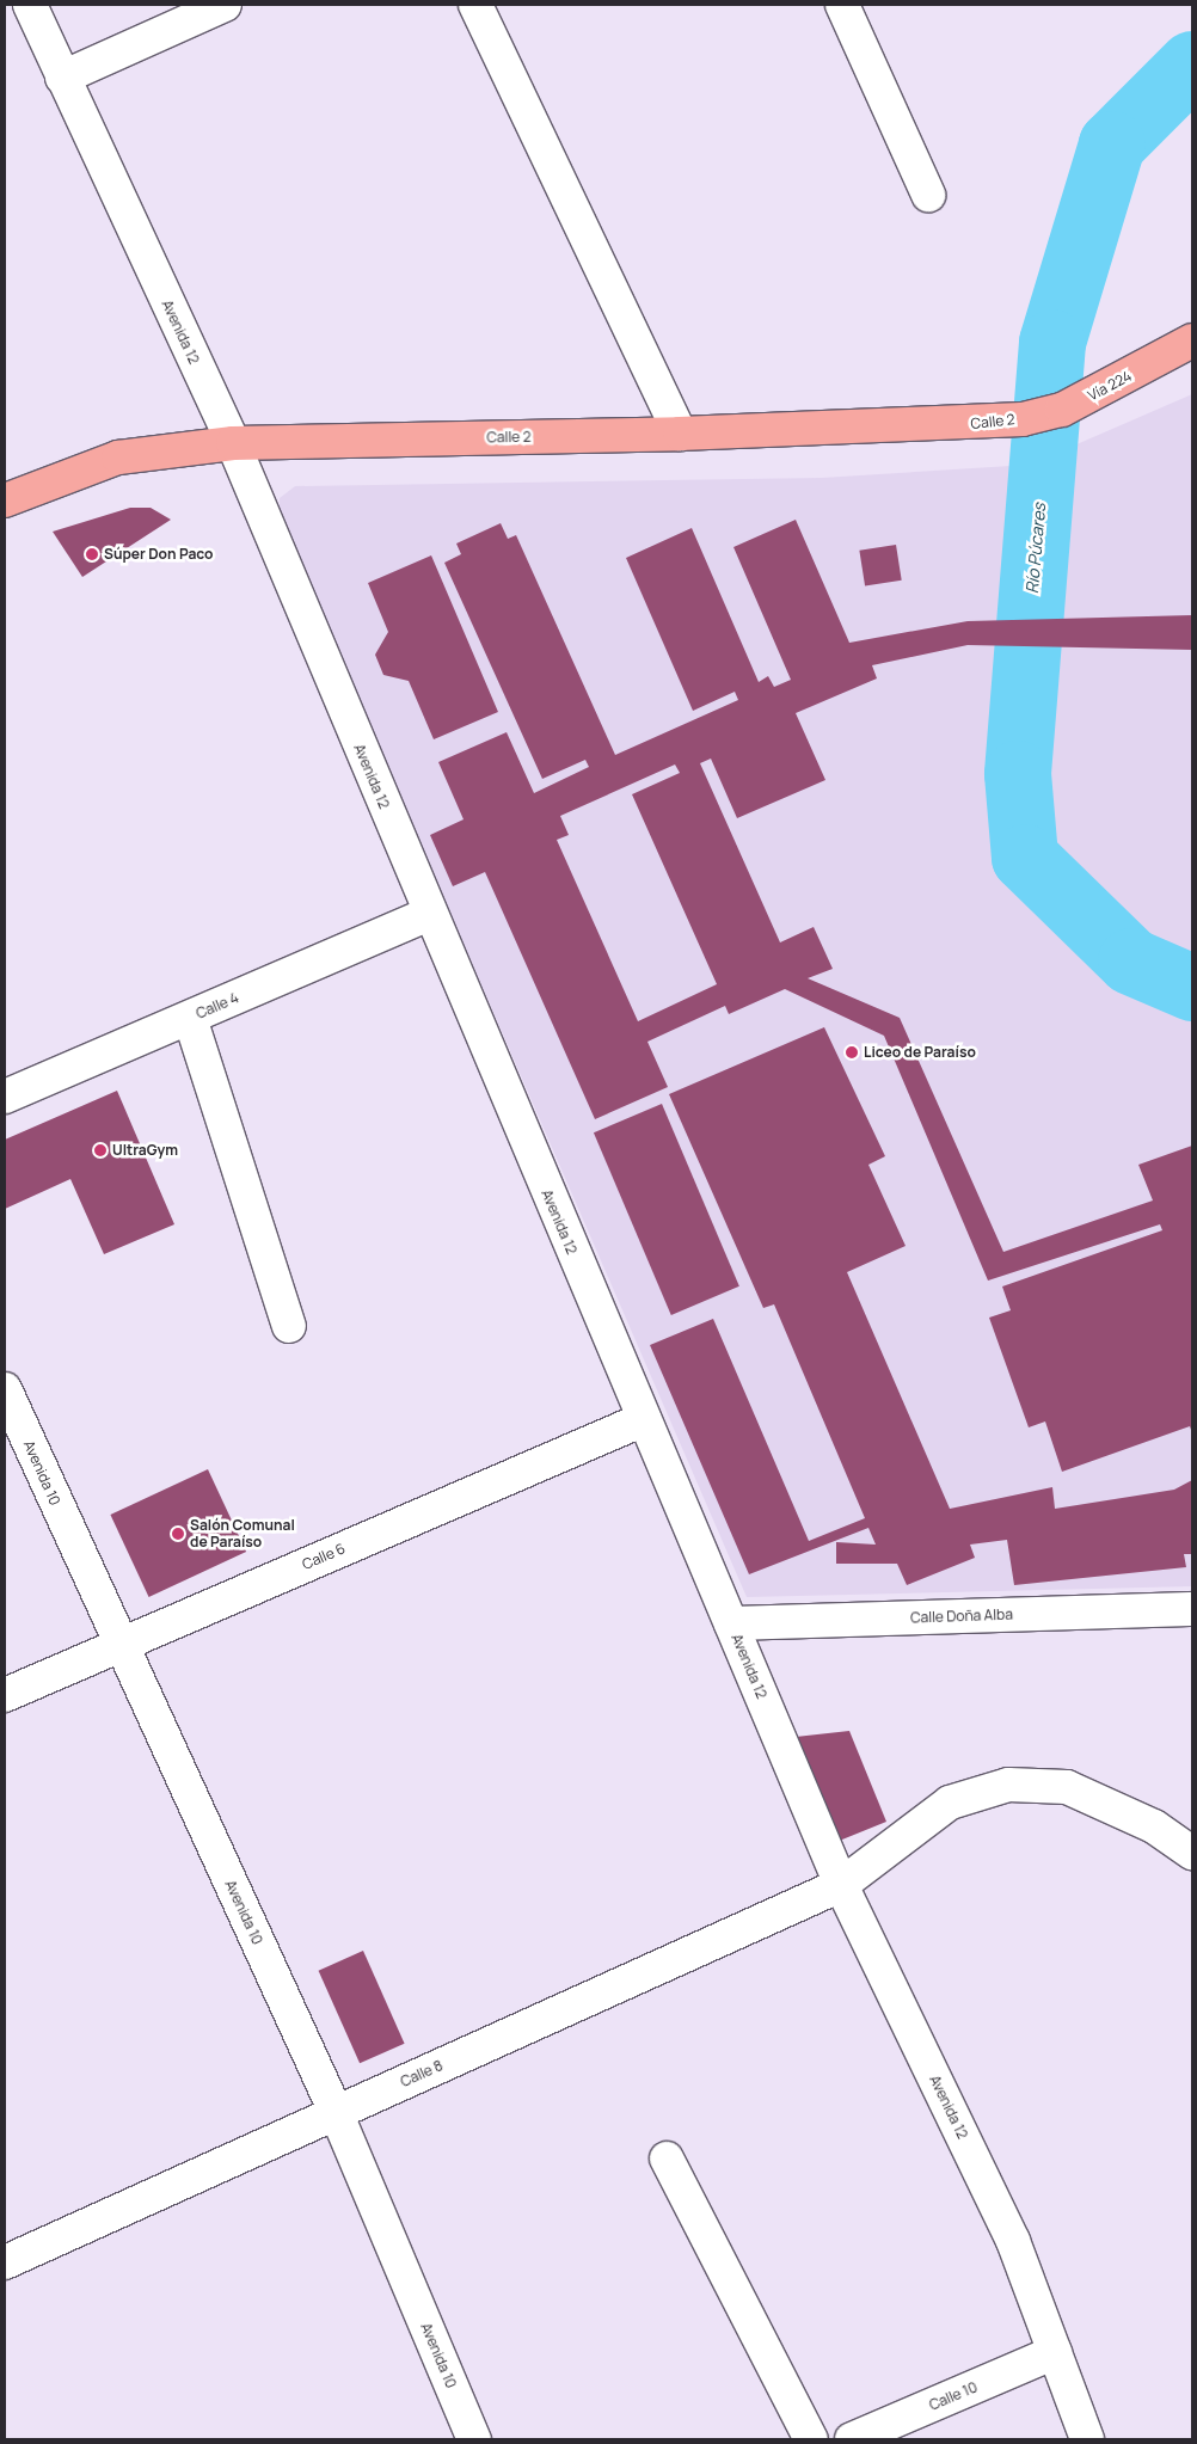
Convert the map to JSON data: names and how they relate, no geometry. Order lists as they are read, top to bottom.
{
  "streets": {
    "main road": ["Vía 224", "Calle 2"],
    "street": [
      "Avenida 12",
      "Calle 4",
      "Avenida 10",
      "Calle 6",
      "Calle Doña Alba",
      "Calle 8",
      "Calle 10"
    ]
  },
  "crossings": [
    ["Avenida 12", "Calle 2"],
    ["Avenida 12", "Calle 4"],
    ["Avenida 12", "Calle 6"],
    ["Avenida 12", "Calle Doña Alba"],
    ["Avenida 12", "Calle 8"],
    ["Avenida 12", "Calle 10"],
    ["Vía 224", "Calle 2"],
    ["Avenida 10", "Calle 6"],
    ["Avenida 10", "Calle 8"]
  ],
  "water": ["Río Púcares"],
  "places": [
    "Súper Don Paco",
    "Liceo de Paraíso",
    "UltraGym",
    "Salón Comunal de Paraíso"
  ]
}
